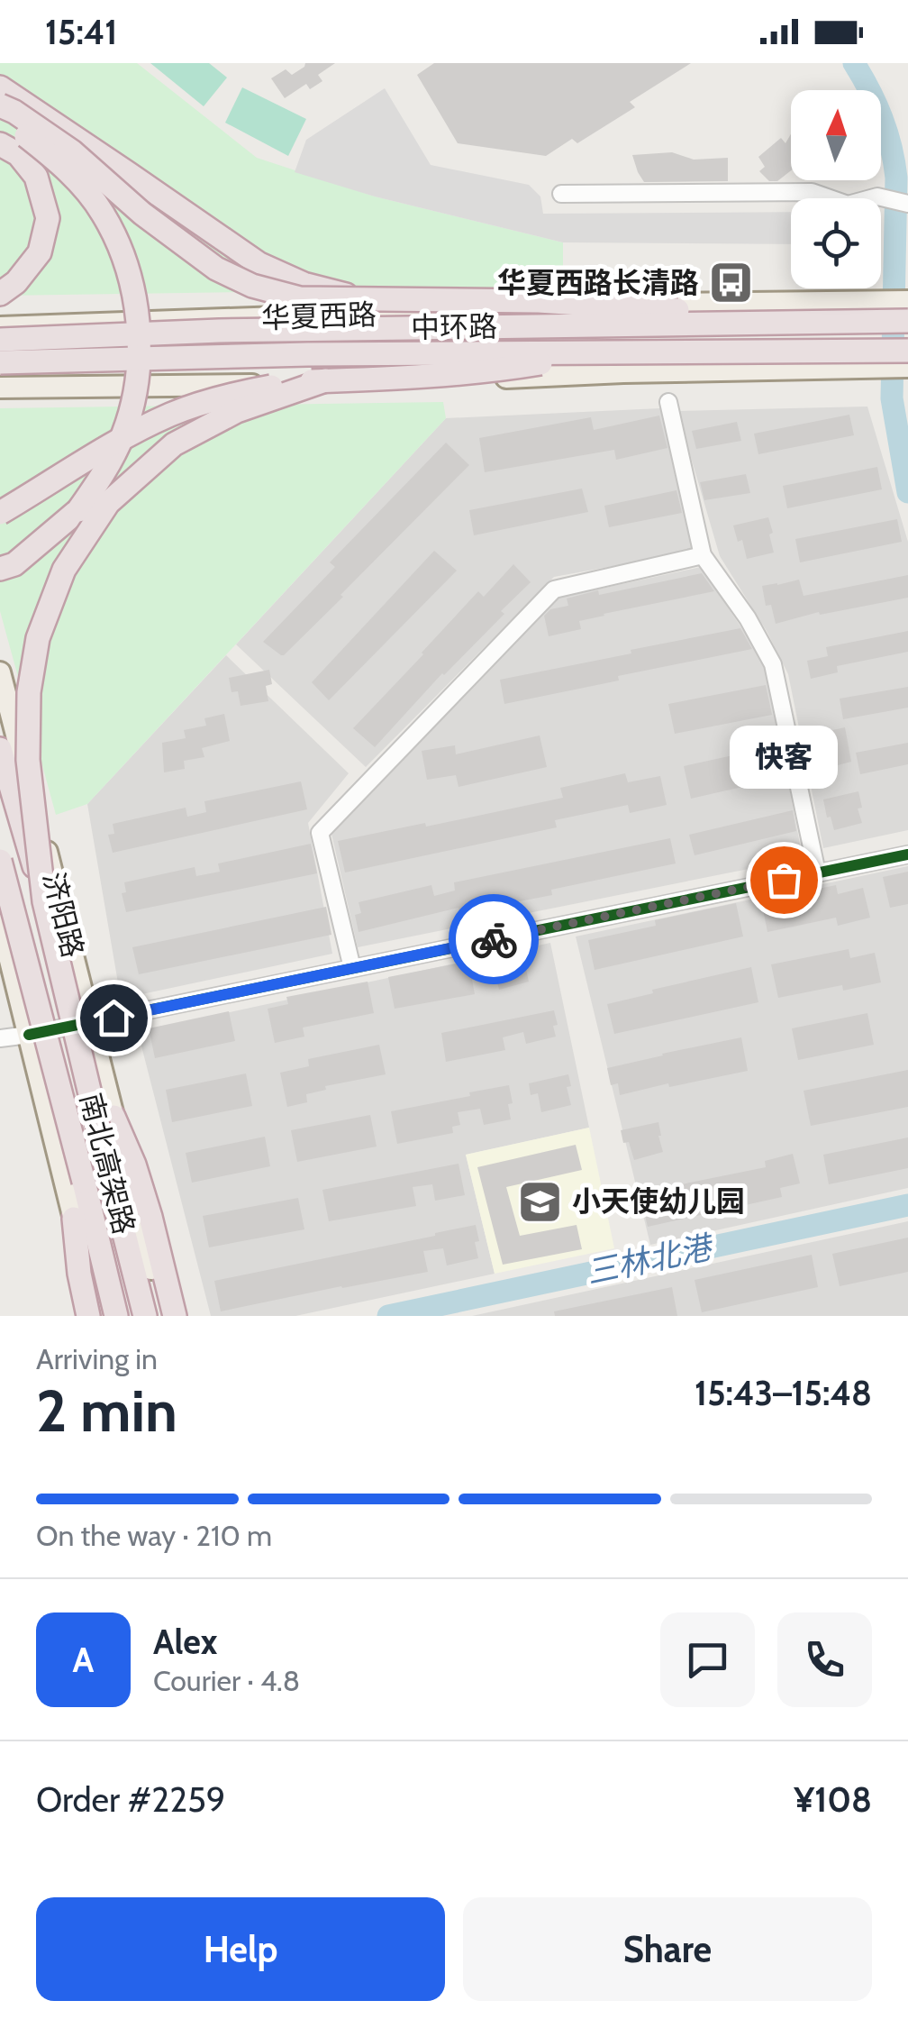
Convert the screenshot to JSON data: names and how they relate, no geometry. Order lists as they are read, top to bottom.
{
  "streets": {
    "highway": ["中环路", "南北高架路"],
    "main road": ["华夏西路", "济阳路"]
  },
  "water": ["三林北港"],
  "places": {
    "bus stop": ["华夏西路长清路"],
    "other": ["快客"],
    "school or university": ["小天使幼儿园"]
  },
  "north": "top",
  "page": {
    "status": "15:41",
    "bubble": "快客",
    "heading": ["2 min", "Arriving in", "15:43–15:48"],
    "panel": [
      "Alex",
      "Courier · 4.8",
      "Order #2259",
      "¥108"
    ],
    "bar": "On the way · 210 m",
    "round": "A",
    "buttons": ["Help", "Share"]
  }
}
